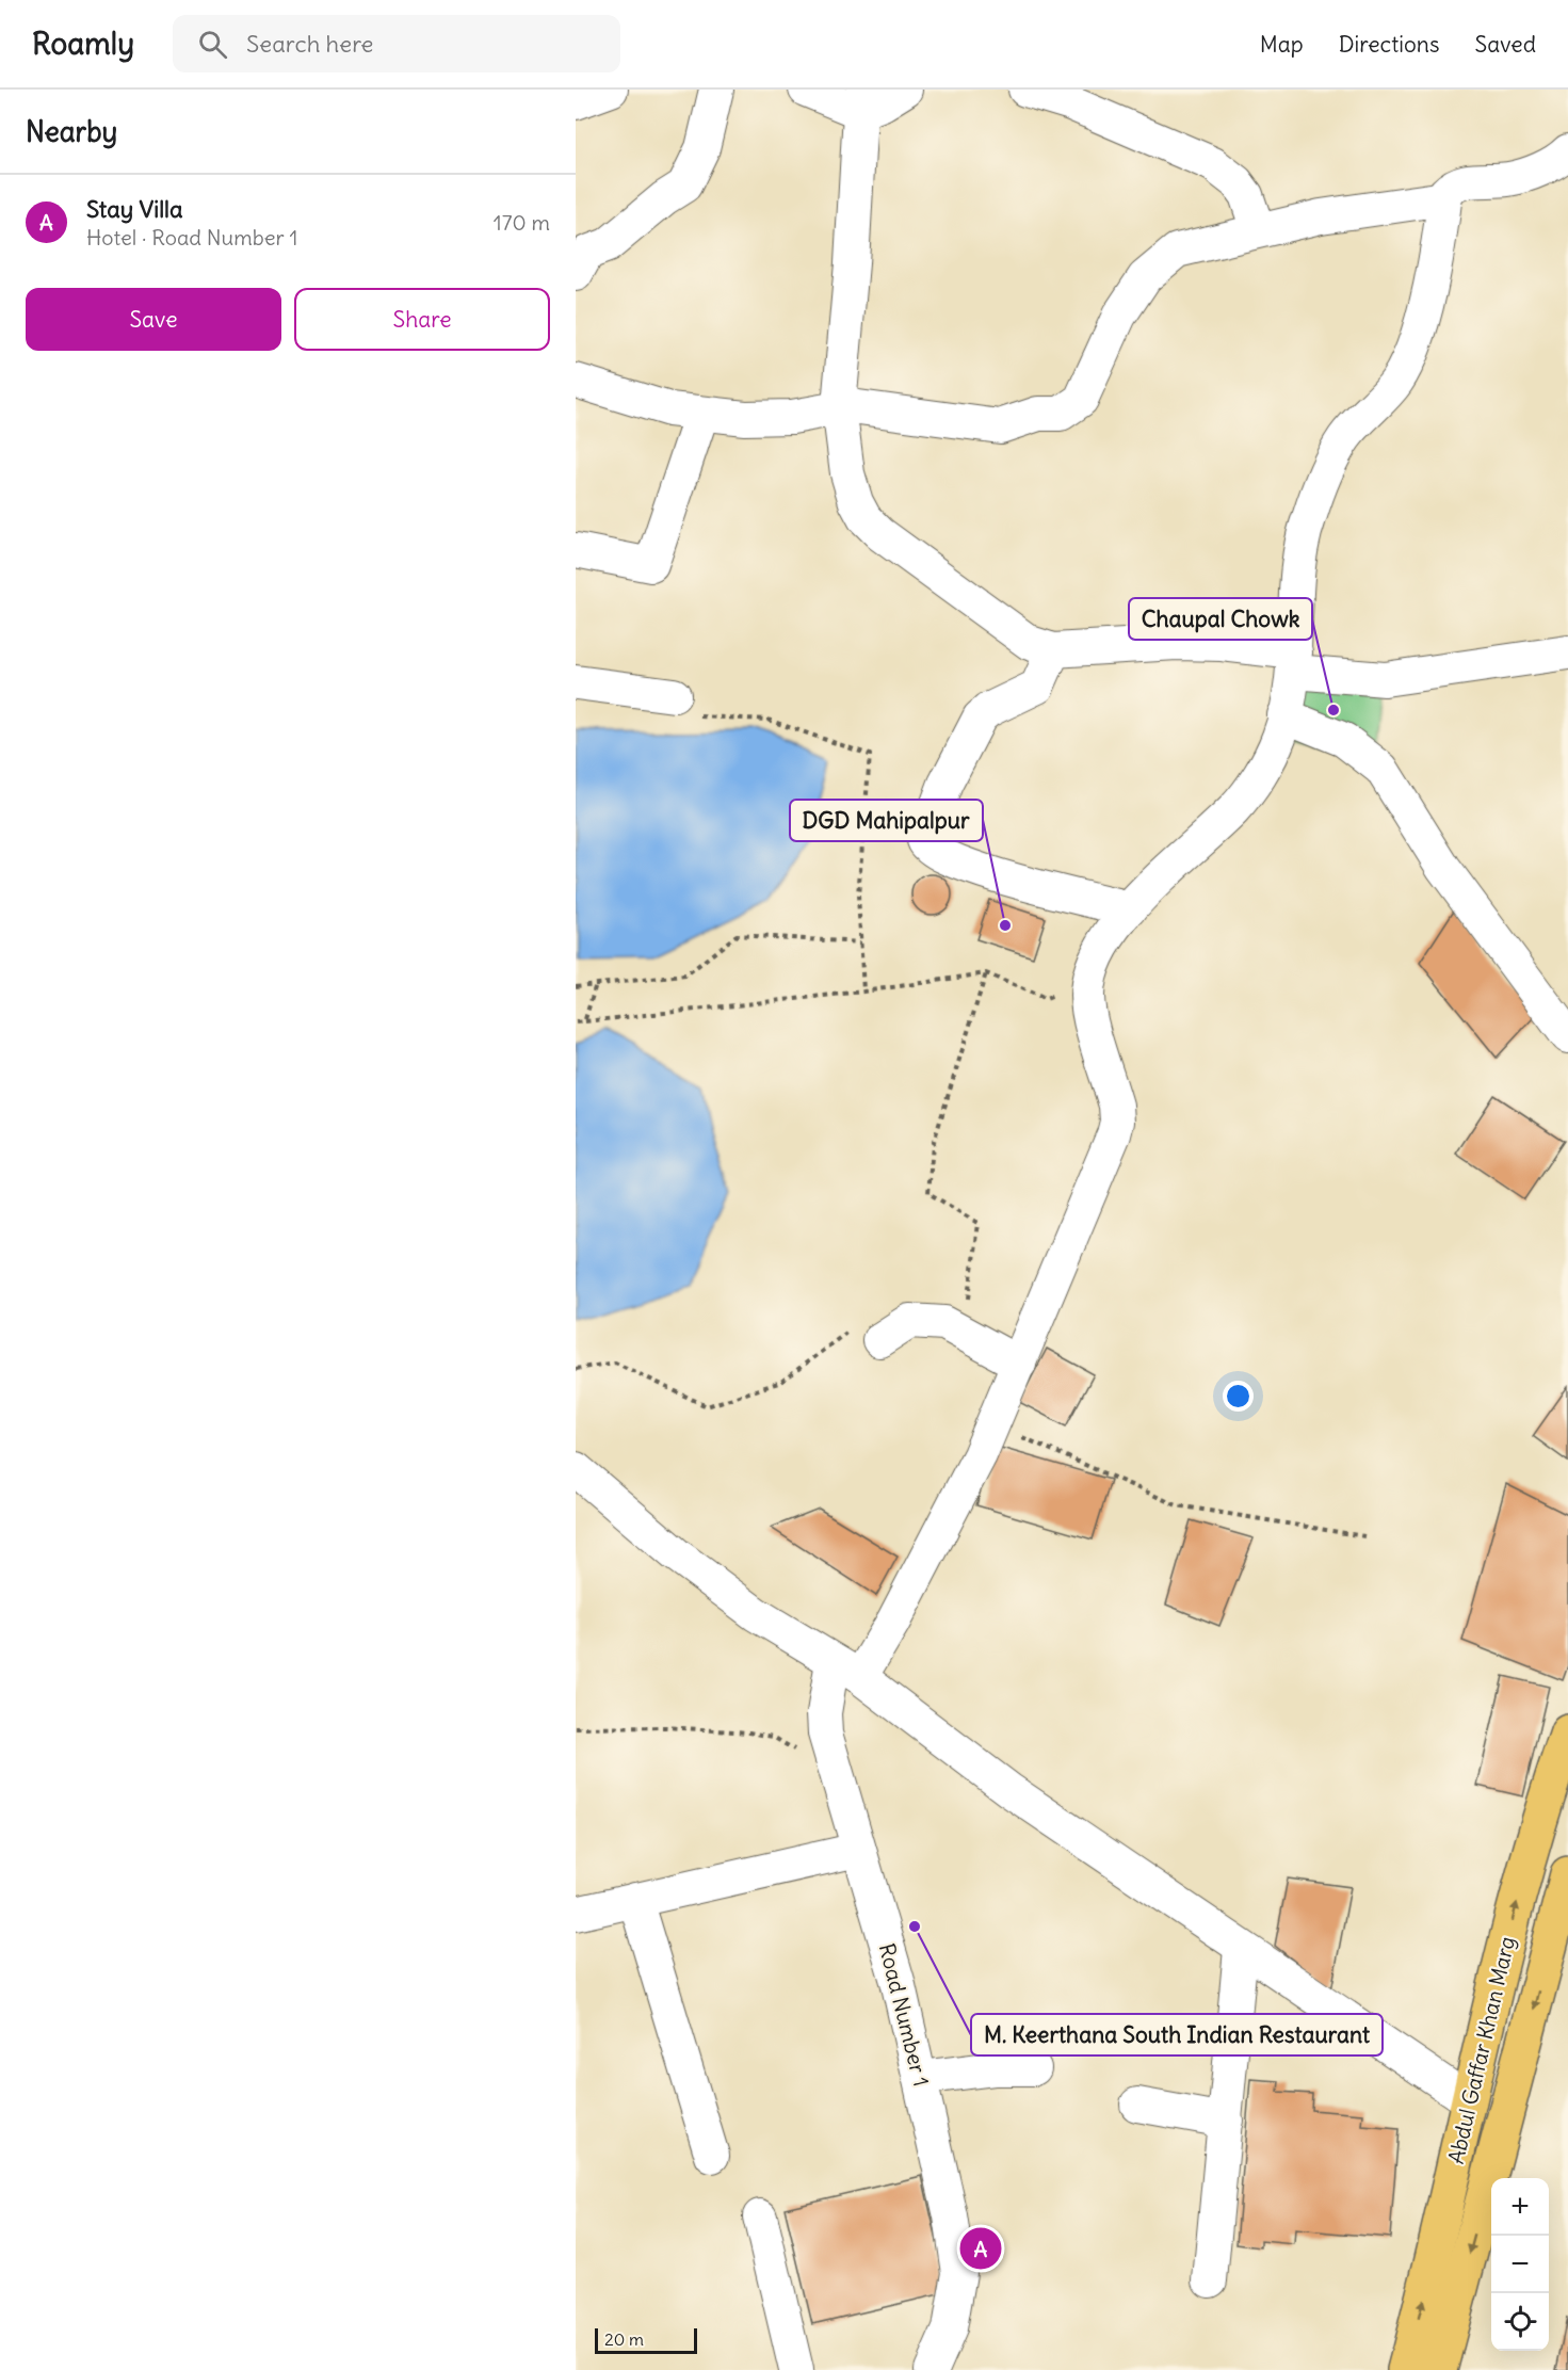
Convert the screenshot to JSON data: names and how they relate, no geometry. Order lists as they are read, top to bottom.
{
  "streets": {
    "main road": ["Abdul Gaffar Khan Marg"],
    "street": ["Road Number 1"]
  },
  "places": ["Chaupal Chowk", "DGD Mahipalpur", "M. Keerthana South Indian Restaurant"],
  "scale_bar": "20 m",
  "page": {
    "header": "Roamly",
    "search": "Search here",
    "nav": ["Map", "Directions", "Saved"],
    "heading": "Nearby",
    "list": [
      {
        "mark": "A",
        "name": "Stay Villa",
        "note": "Hotel · Road Number 1",
        "value": "170 m"
      }
    ],
    "buttons": ["Save", "Share"],
    "map_buttons": ["+", "−"],
    "pins": "A",
    "scale": "20 m"
  }
}
